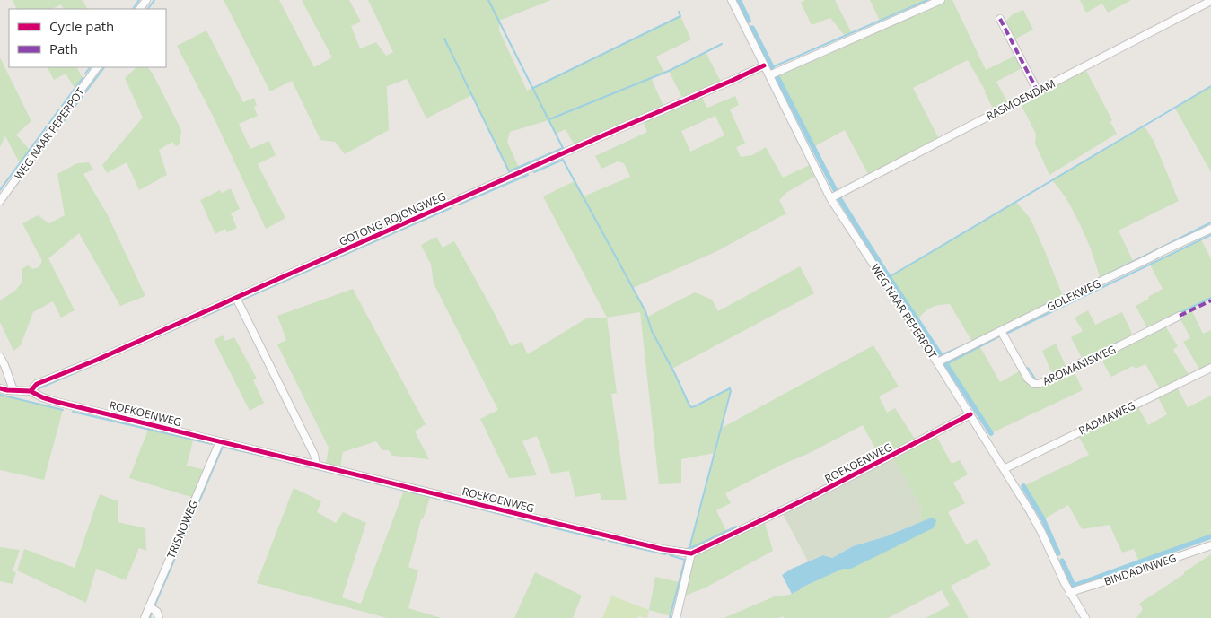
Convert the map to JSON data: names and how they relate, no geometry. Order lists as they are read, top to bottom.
{
  "streets": {
    "street": [
      "RASMOENDAM",
      "WEG NAAR PEPERPOT",
      "GOTONG ROJONGWEG",
      "GOLEKWEG",
      "AROMANISWEG",
      "ROEKOENWEG",
      "PADMAWEG",
      "TRISNOWEG",
      "BINDADINWEG"
    ]
  },
  "crossings": [
    ["RASMOENDAM", "WEG NAAR PEPERPOT"],
    ["WEG NAAR PEPERPOT", "GOTONG ROJONGWEG"],
    ["WEG NAAR PEPERPOT", "GOLEKWEG"],
    ["WEG NAAR PEPERPOT", "ROEKOENWEG"],
    ["WEG NAAR PEPERPOT", "PADMAWEG"],
    ["WEG NAAR PEPERPOT", "BINDADINWEG"],
    ["GOTONG ROJONGWEG", "ROEKOENWEG"],
    ["GOLEKWEG", "AROMANISWEG"],
    ["ROEKOENWEG", "TRISNOWEG"]
  ],
  "legend": ["Cycle path", "Path"]
}
